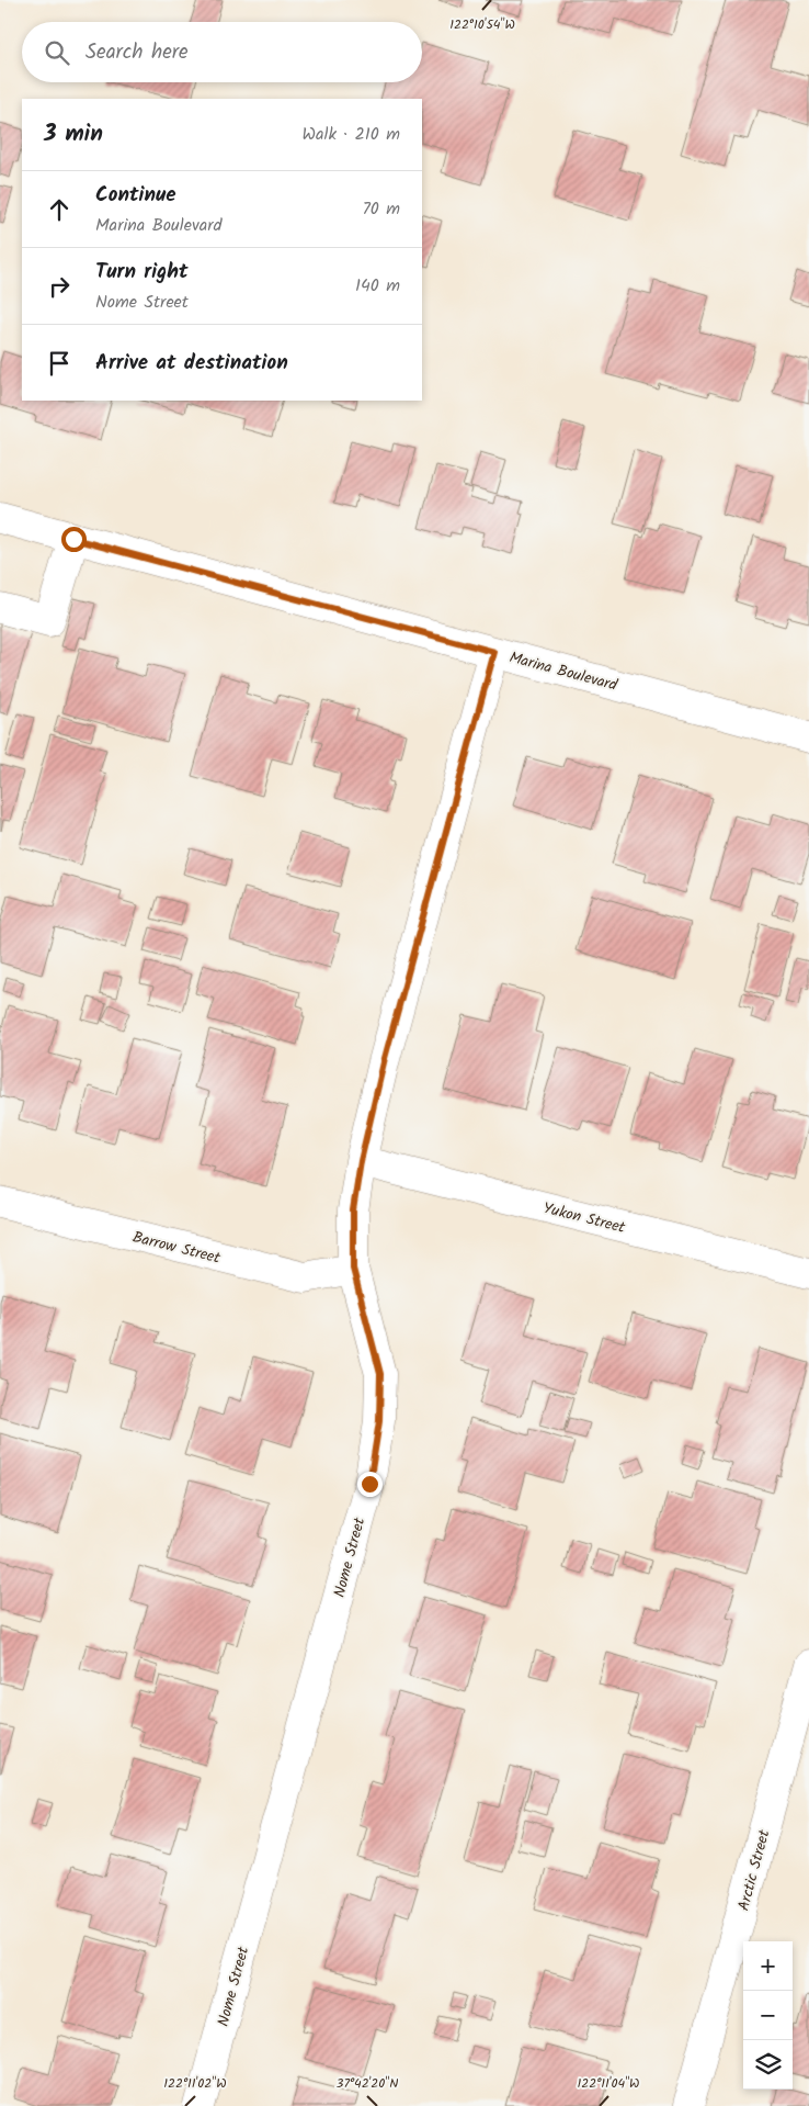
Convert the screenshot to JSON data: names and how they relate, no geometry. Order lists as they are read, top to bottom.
{
  "streets": {
    "street": [
      "Marina Boulevard",
      "Yukon Street",
      "Barrow Street",
      "Nome Street",
      "Arctic Street"
    ]
  },
  "crossings": [
    ["Marina Boulevard", "Nome Street"],
    ["Yukon Street", "Nome Street"],
    ["Barrow Street", "Nome Street"]
  ],
  "page": {
    "search": "Search here",
    "heading": ["3 min", "Walk · 210 m"],
    "list": [
      ["Continue", "Marina Boulevard", "70 m"],
      ["Turn right", "Nome Street", "140 m"],
      "Arrive at destination"
    ],
    "map_buttons": ["+", "−"]
  },
  "coordinates": [
    "122°10'54\"W",
    "122°11'02\"W",
    "122°11'04\"W",
    "37°42'20\"N"
  ]
}
